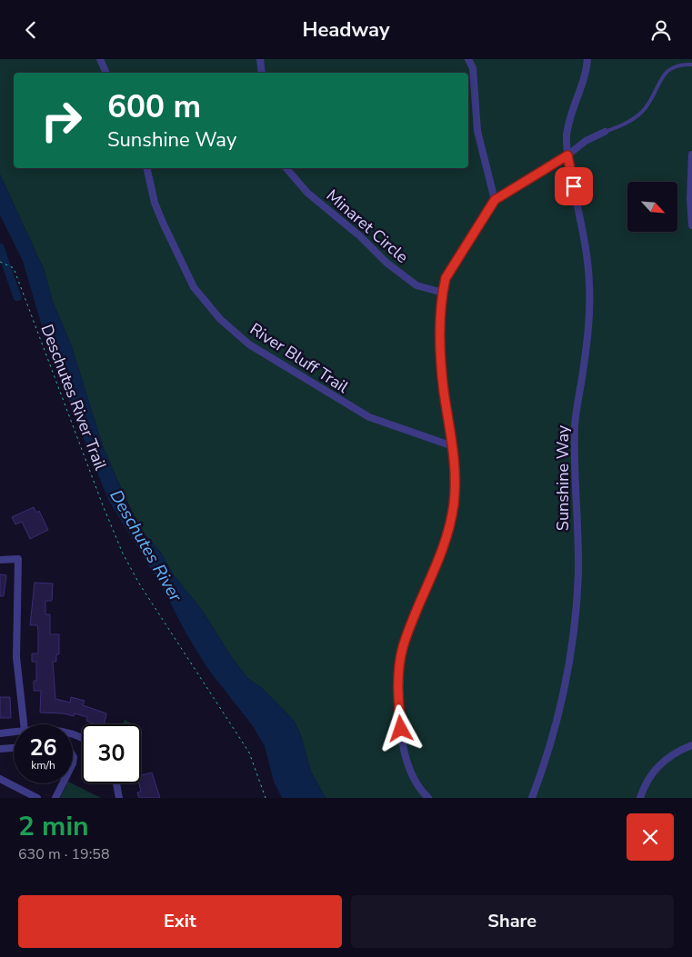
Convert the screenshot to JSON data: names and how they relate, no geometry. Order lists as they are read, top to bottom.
{
  "streets": {
    "street": ["Minaret Circle", "River Bluff Trail", "Sunshine Way"],
    "path": ["Deschutes River Trail"]
  },
  "water": ["Deschutes River"],
  "north": "bottom right",
  "page": {
    "header": "Headway",
    "turn": ["600 m", "Sunshine Way"],
    "speed": "26 km/h",
    "limit": "30",
    "heading": ["2 min", "630 m · 19:58"],
    "buttons": ["Exit", "Share"]
  }
}
